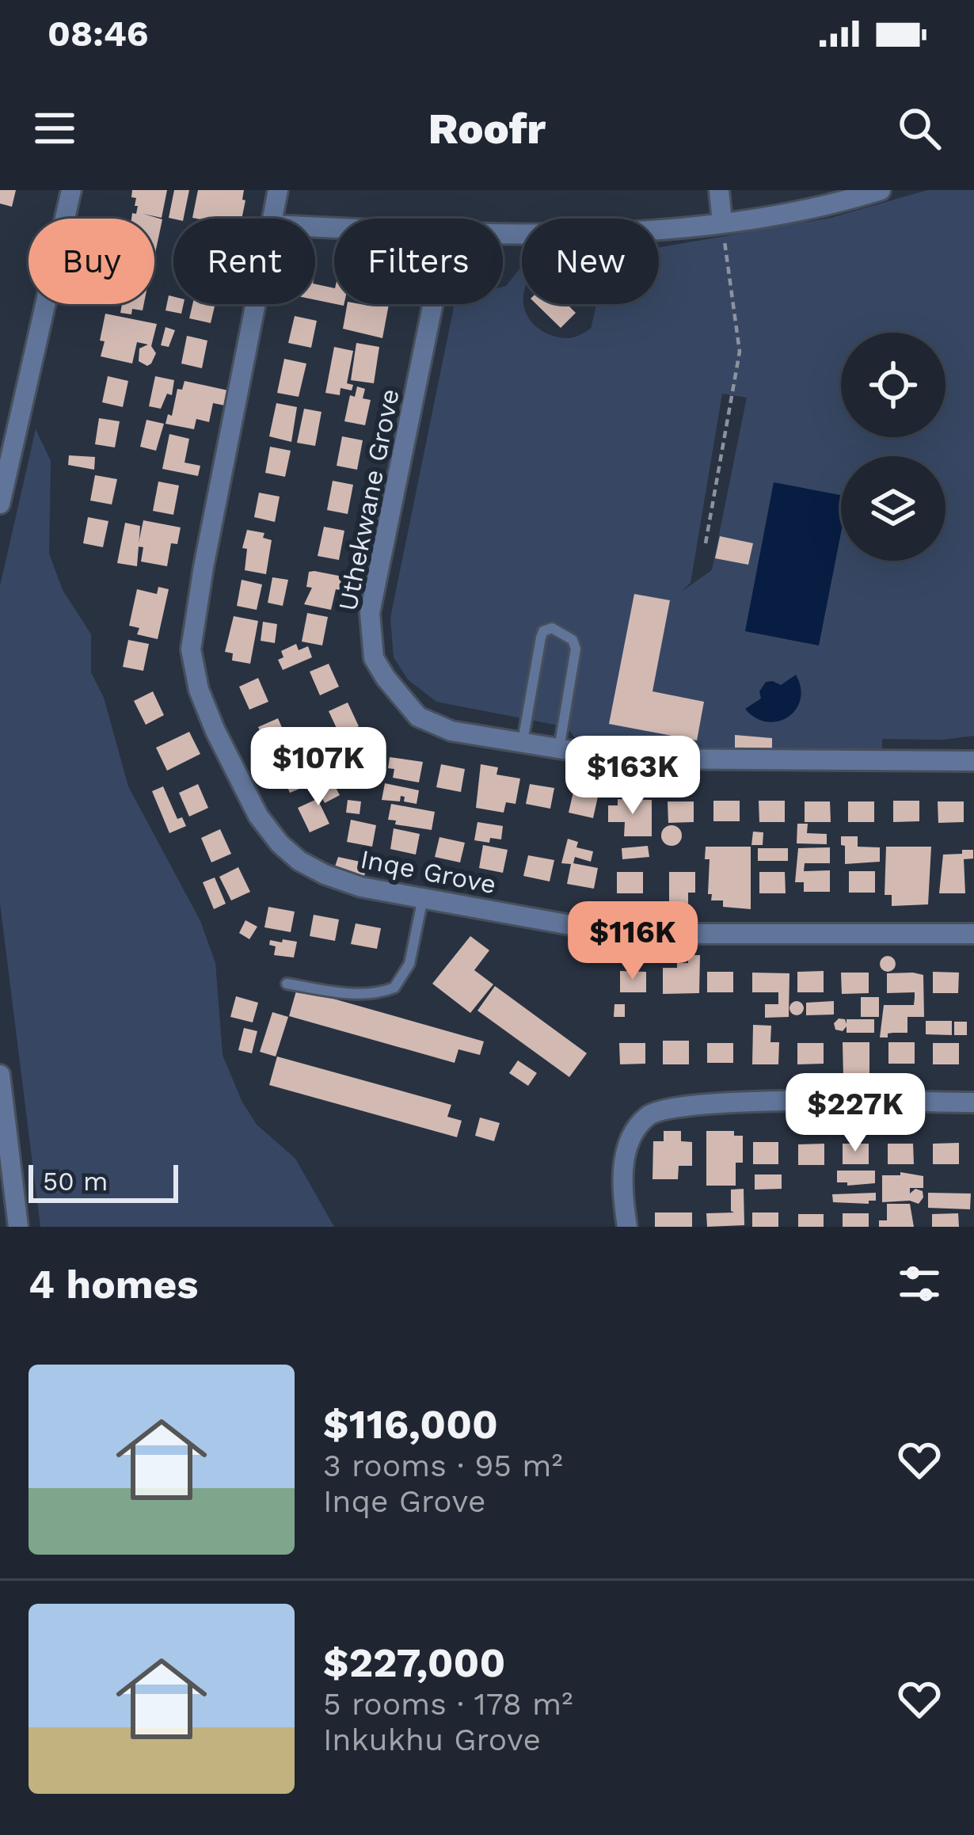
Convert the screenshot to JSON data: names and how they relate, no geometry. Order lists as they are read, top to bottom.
{
  "streets": {
    "street": ["Uthekwane Grove", "Inqe Grove"]
  },
  "scale_bar": "50 m",
  "page": {
    "status": "08:46",
    "header": "Roofr",
    "chip": [
      "Buy",
      "Rent",
      "Filters",
      "New"
    ],
    "price": [
      "$107K",
      "$163K",
      "$116K",
      "$227K"
    ],
    "scale": "50 m",
    "heading": "4 homes",
    "list": [
      {
        "name": "$116,000",
        "note": "3 rooms · 95 m² · Inqe Grove"
      },
      {
        "name": "$227,000",
        "note": "5 rooms · 178 m² · Inkukhu Grove"
      }
    ]
  }
}
